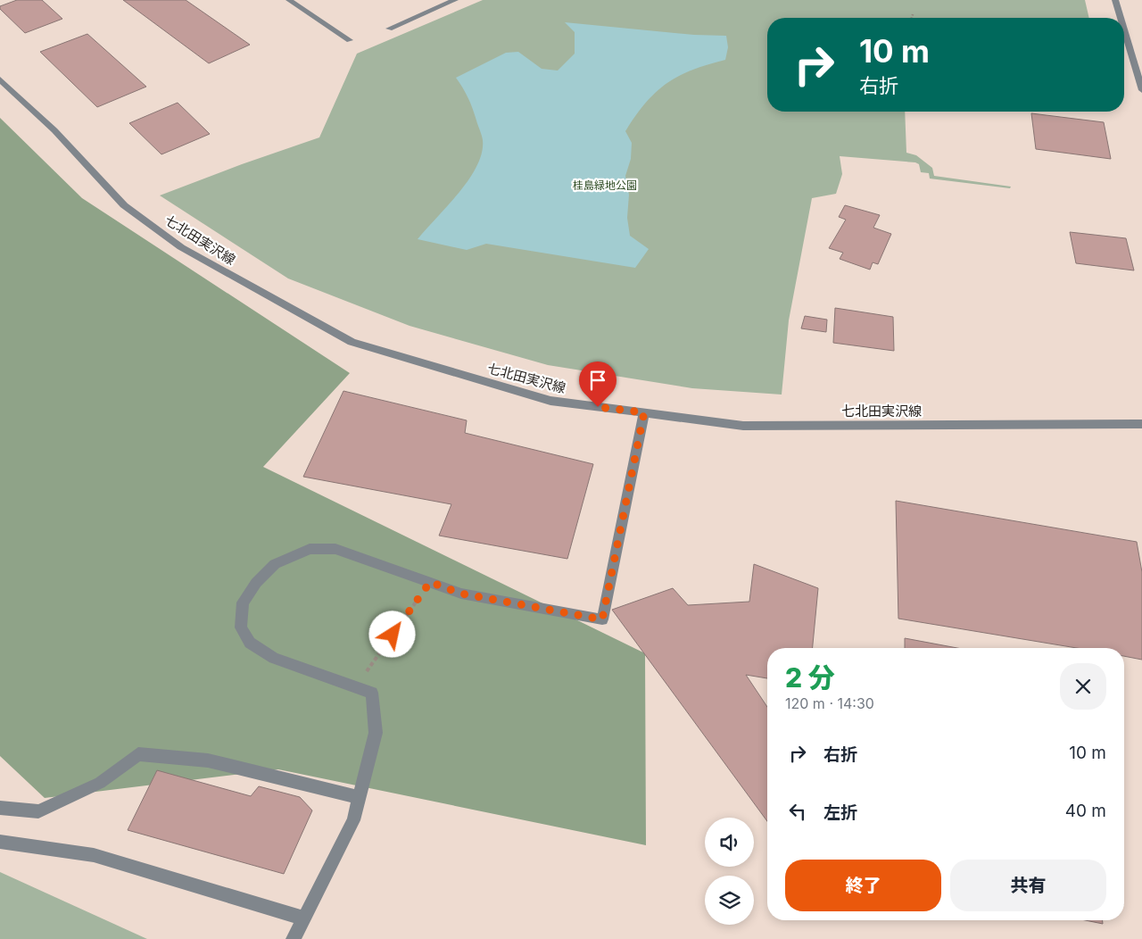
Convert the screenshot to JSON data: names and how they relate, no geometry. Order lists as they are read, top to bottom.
{
  "streets": {
    "street": ["七北田実沢線"]
  },
  "parks": ["桂島緑地公園"],
  "page": {
    "turn": ["10 m", "右折"],
    "heading": ["2 分", "120 m · 14:30"],
    "list": [
      {
        "name": "右折",
        "value": "10 m"
      },
      {
        "name": "左折",
        "value": "40 m"
      }
    ],
    "buttons": ["終了", "共有"]
  }
}
